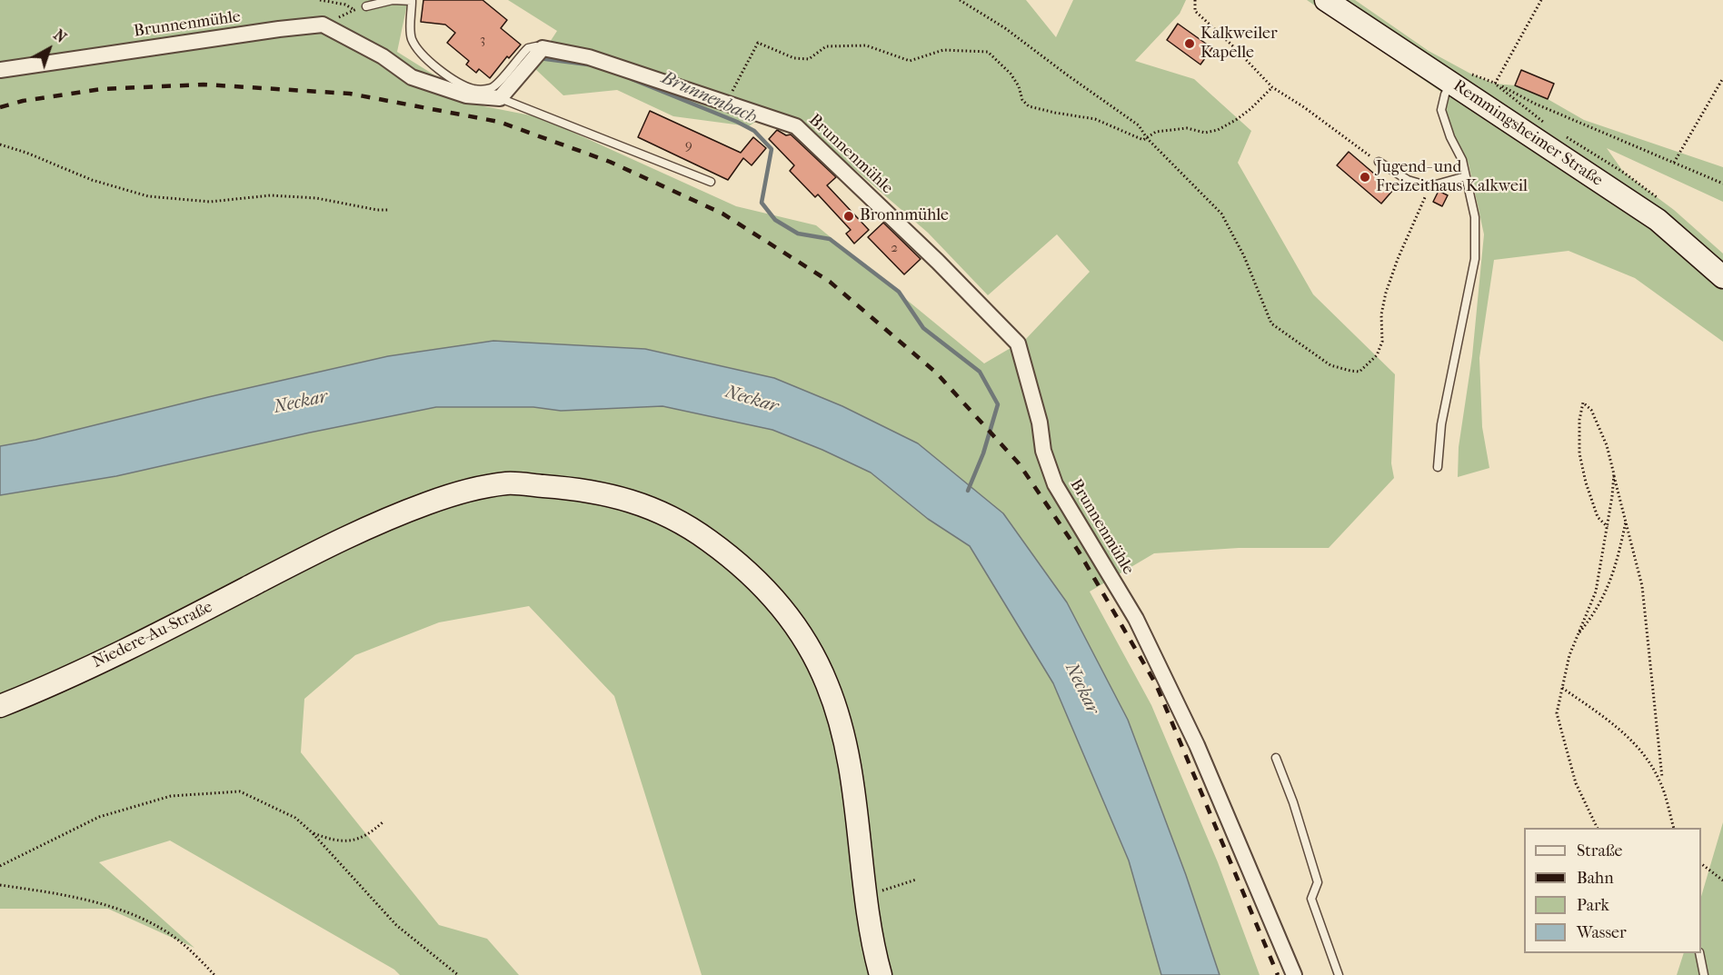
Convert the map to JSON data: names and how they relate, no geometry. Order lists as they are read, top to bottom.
{
  "streets": {
    "main road": ["Remmingsheimer Straße", "Niedere-Au-Straße"],
    "street": ["Brunnenmühle"]
  },
  "water": ["Brunnenbach", "Neckar"],
  "places": ["Kalkweiler Kapelle", "Jugend- und Freizeithaus Kalkweil", "Bronnmühle"],
  "house_numbers": ["3", "9", "2"],
  "legend": [
    "Straße",
    "Bahn",
    "Park",
    "Wasser"
  ],
  "north": "top right"
}
